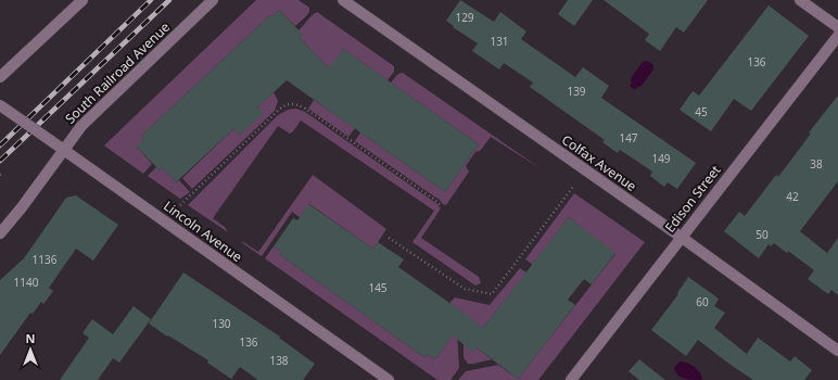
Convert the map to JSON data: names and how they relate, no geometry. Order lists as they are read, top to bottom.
{
  "streets": {
    "street": [
      "South Railroad Avenue",
      "Colfax Avenue",
      "Edison Street",
      "Lincoln Avenue"
    ]
  },
  "crossings": [
    ["South Railroad Avenue", "Lincoln Avenue"],
    ["Colfax Avenue", "Edison Street"]
  ],
  "house_numbers": [
    "129",
    "131",
    "136",
    "139",
    "45",
    "147",
    "149",
    "38",
    "42",
    "50",
    "1136",
    "1140",
    "145",
    "60",
    "130",
    "136",
    "138"
  ],
  "north": "top"
}
